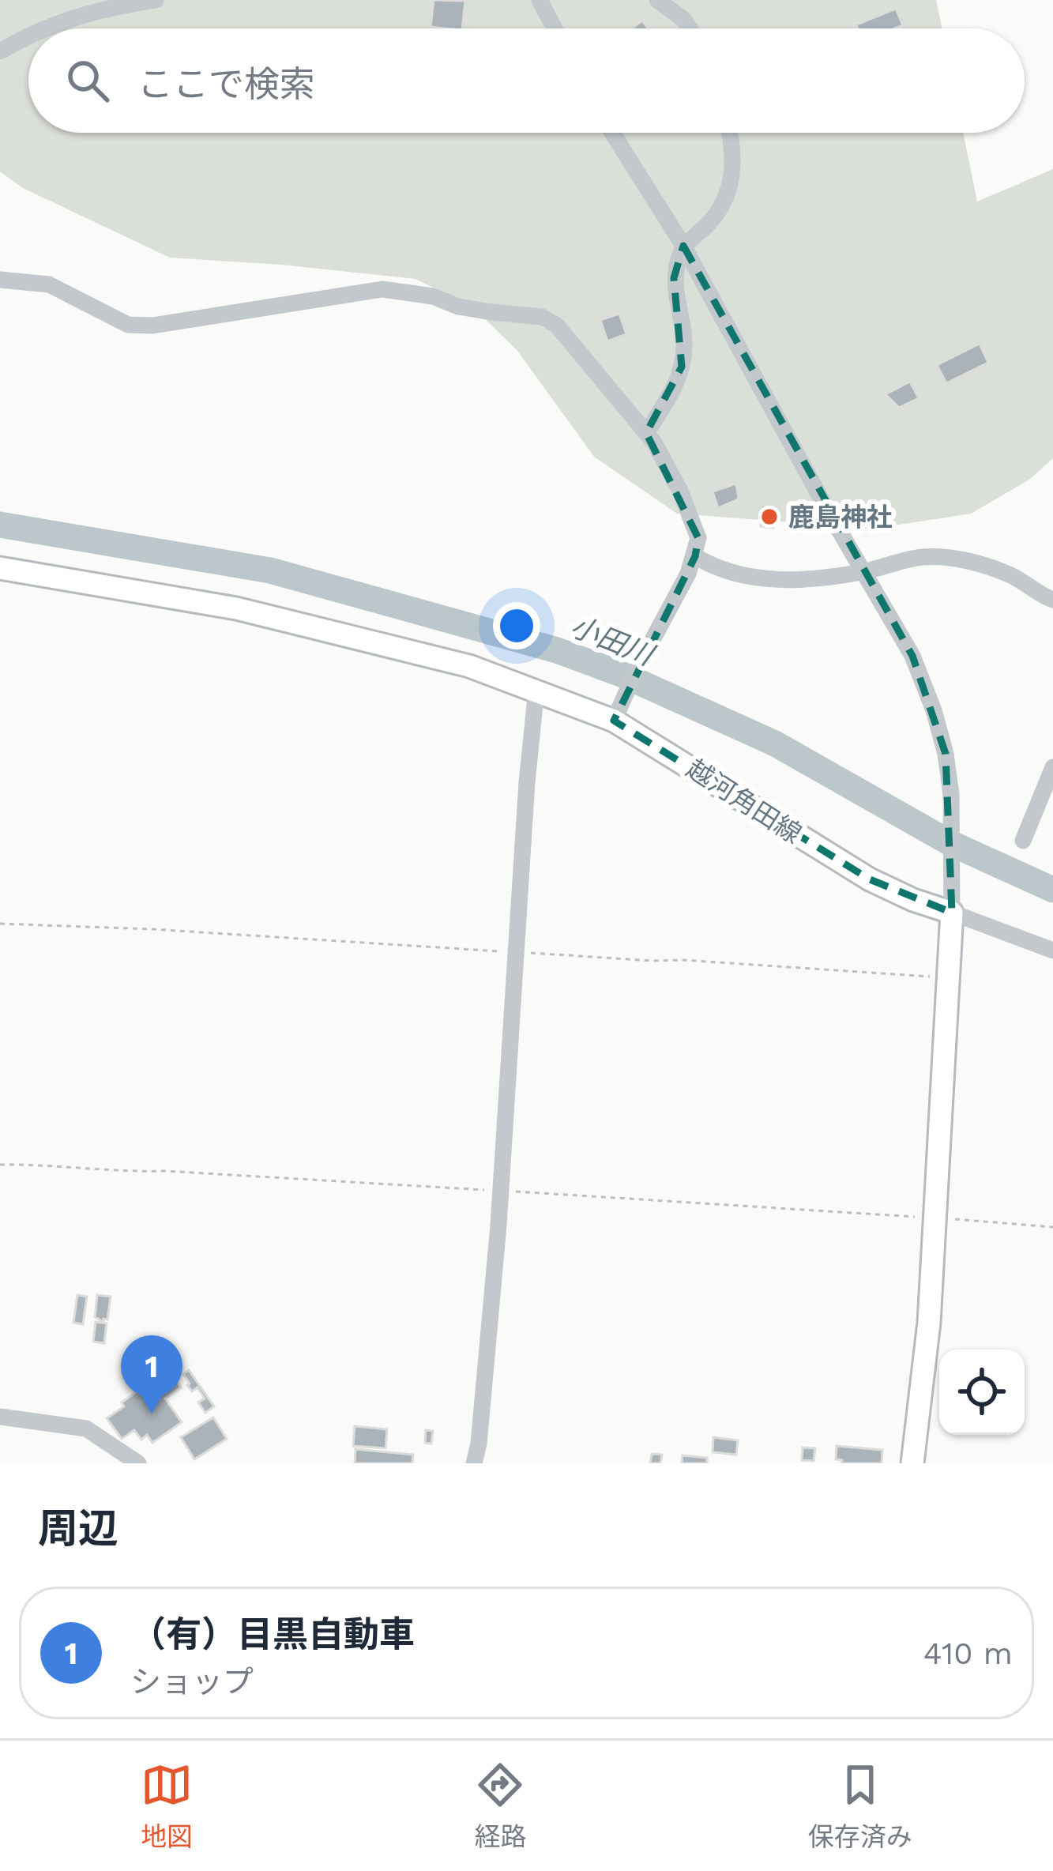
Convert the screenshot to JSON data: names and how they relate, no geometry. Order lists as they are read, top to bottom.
{
  "streets": {
    "main road": ["越河角田線"]
  },
  "water": ["小田川"],
  "places": ["鹿島神社"],
  "page": {
    "search": "ここで検索",
    "pins": "1",
    "heading": "周辺",
    "list": [
      {
        "mark": "1",
        "name": "（有）目黒自動車",
        "note": "ショップ",
        "value": "410 m"
      }
    ],
    "nav": ["地図", "経路", "保存済み"]
  }
}
